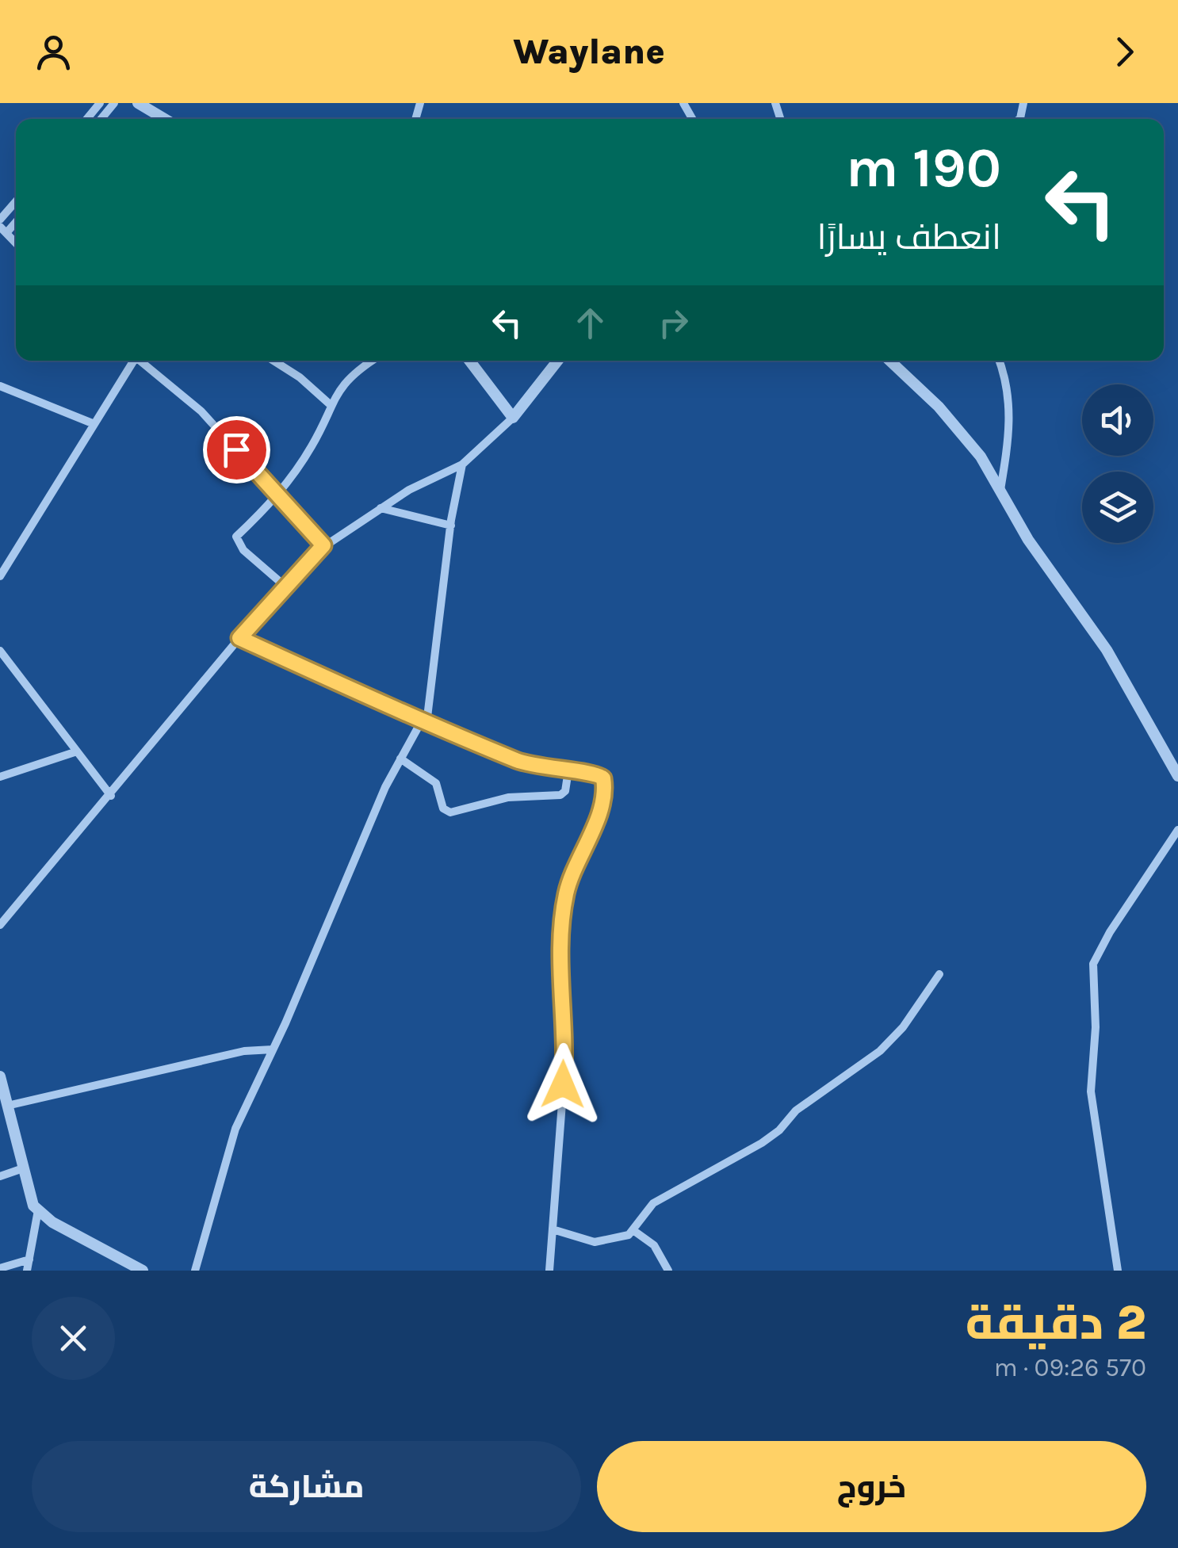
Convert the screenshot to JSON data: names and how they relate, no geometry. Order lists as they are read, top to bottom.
{
  "page": {
    "header": "Waylane",
    "turn": ["190 m", "انعطف يسارًا"],
    "heading": ["2 دقيقة", "570 m · 09:26"],
    "buttons": ["خروج", "مشاركة"]
  }
}
